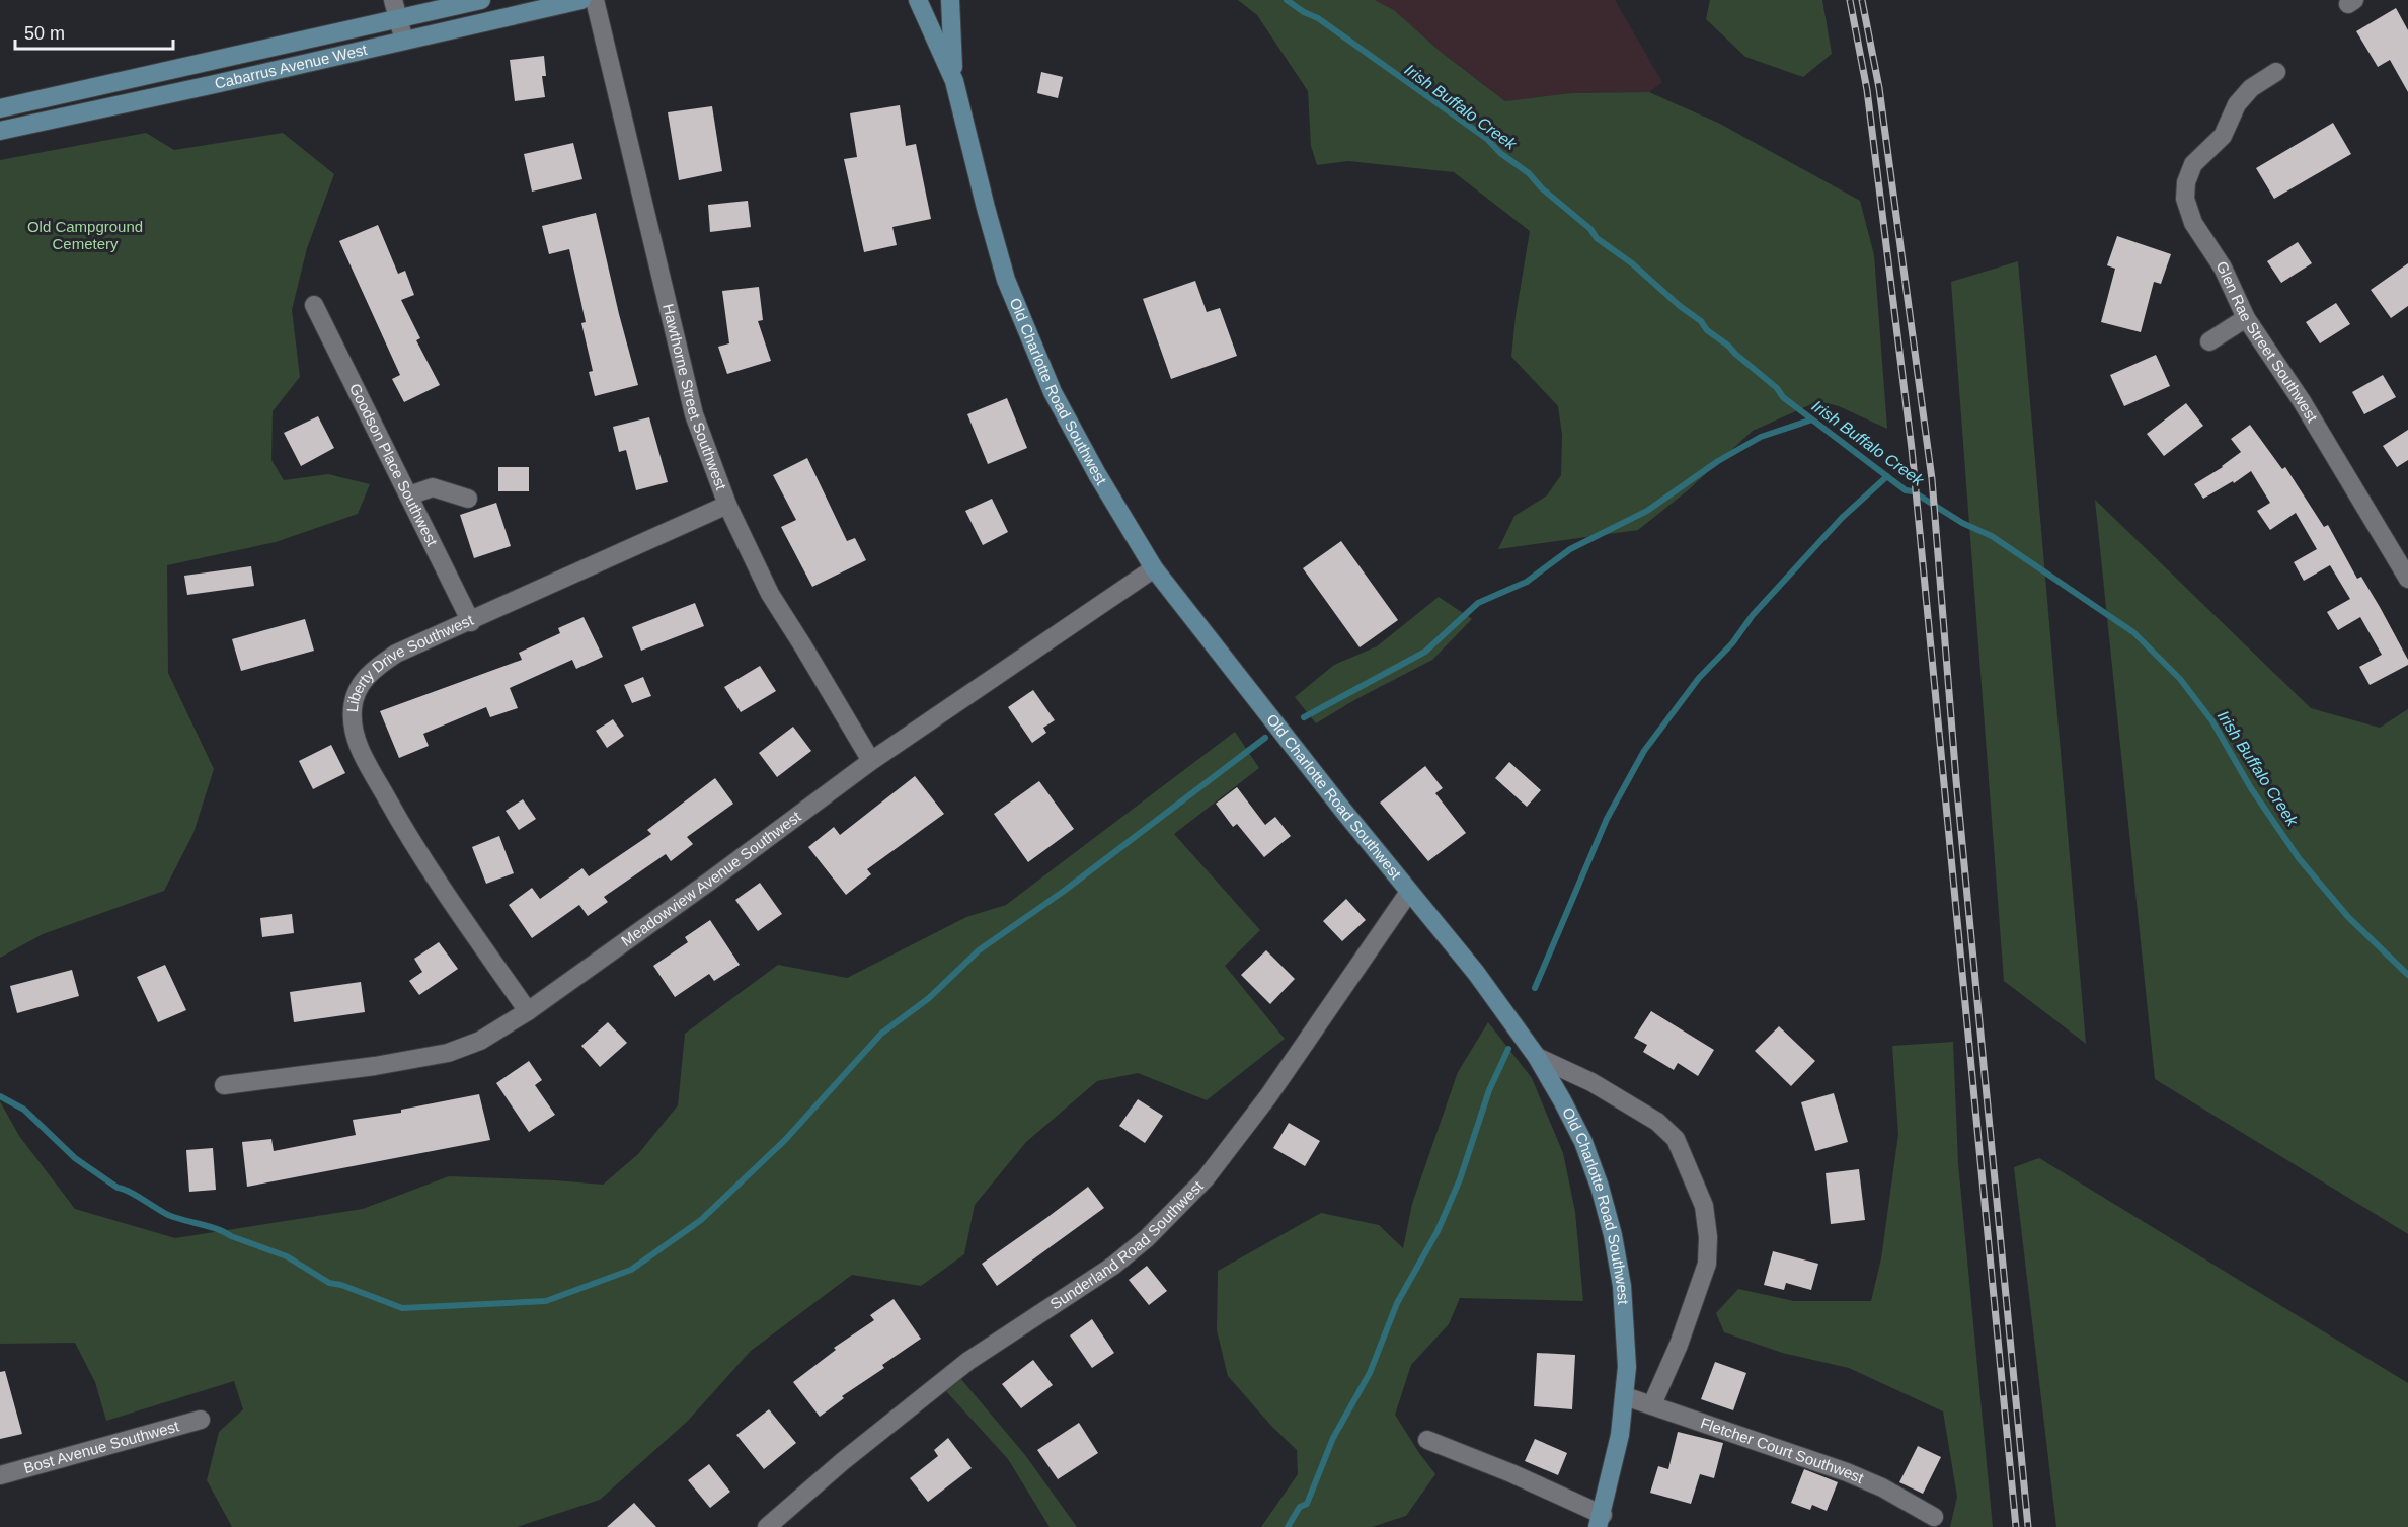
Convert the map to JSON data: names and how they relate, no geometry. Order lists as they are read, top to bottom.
{
  "streets": {
    "street": [
      "Cabarrus Avenue West",
      "Glen Rae Street Southwest",
      "Old Charlotte Road Southwest",
      "Hawthorne Street Southwest",
      "Goodson Place Southwest",
      "Liberty Drive Southwest",
      "Meadowview Avenue Southwest",
      "Sunderland Road Southwest",
      "Bost Avenue Southwest",
      "Fletcher Court Southwest"
    ]
  },
  "crossings": [
    ["Old Charlotte Road Southwest", "Meadowview Avenue Southwest"],
    ["Old Charlotte Road Southwest", "Sunderland Road Southwest"],
    ["Old Charlotte Road Southwest", "Fletcher Court Southwest"],
    ["Hawthorne Street Southwest", "Liberty Drive Southwest"],
    ["Hawthorne Street Southwest", "Meadowview Avenue Southwest"],
    ["Goodson Place Southwest", "Liberty Drive Southwest"],
    ["Liberty Drive Southwest", "Meadowview Avenue Southwest"]
  ],
  "water": ["Irish Buffalo Creek"],
  "parks": ["Old Campground Cemetery"],
  "scale_bar": "50 m"
}
